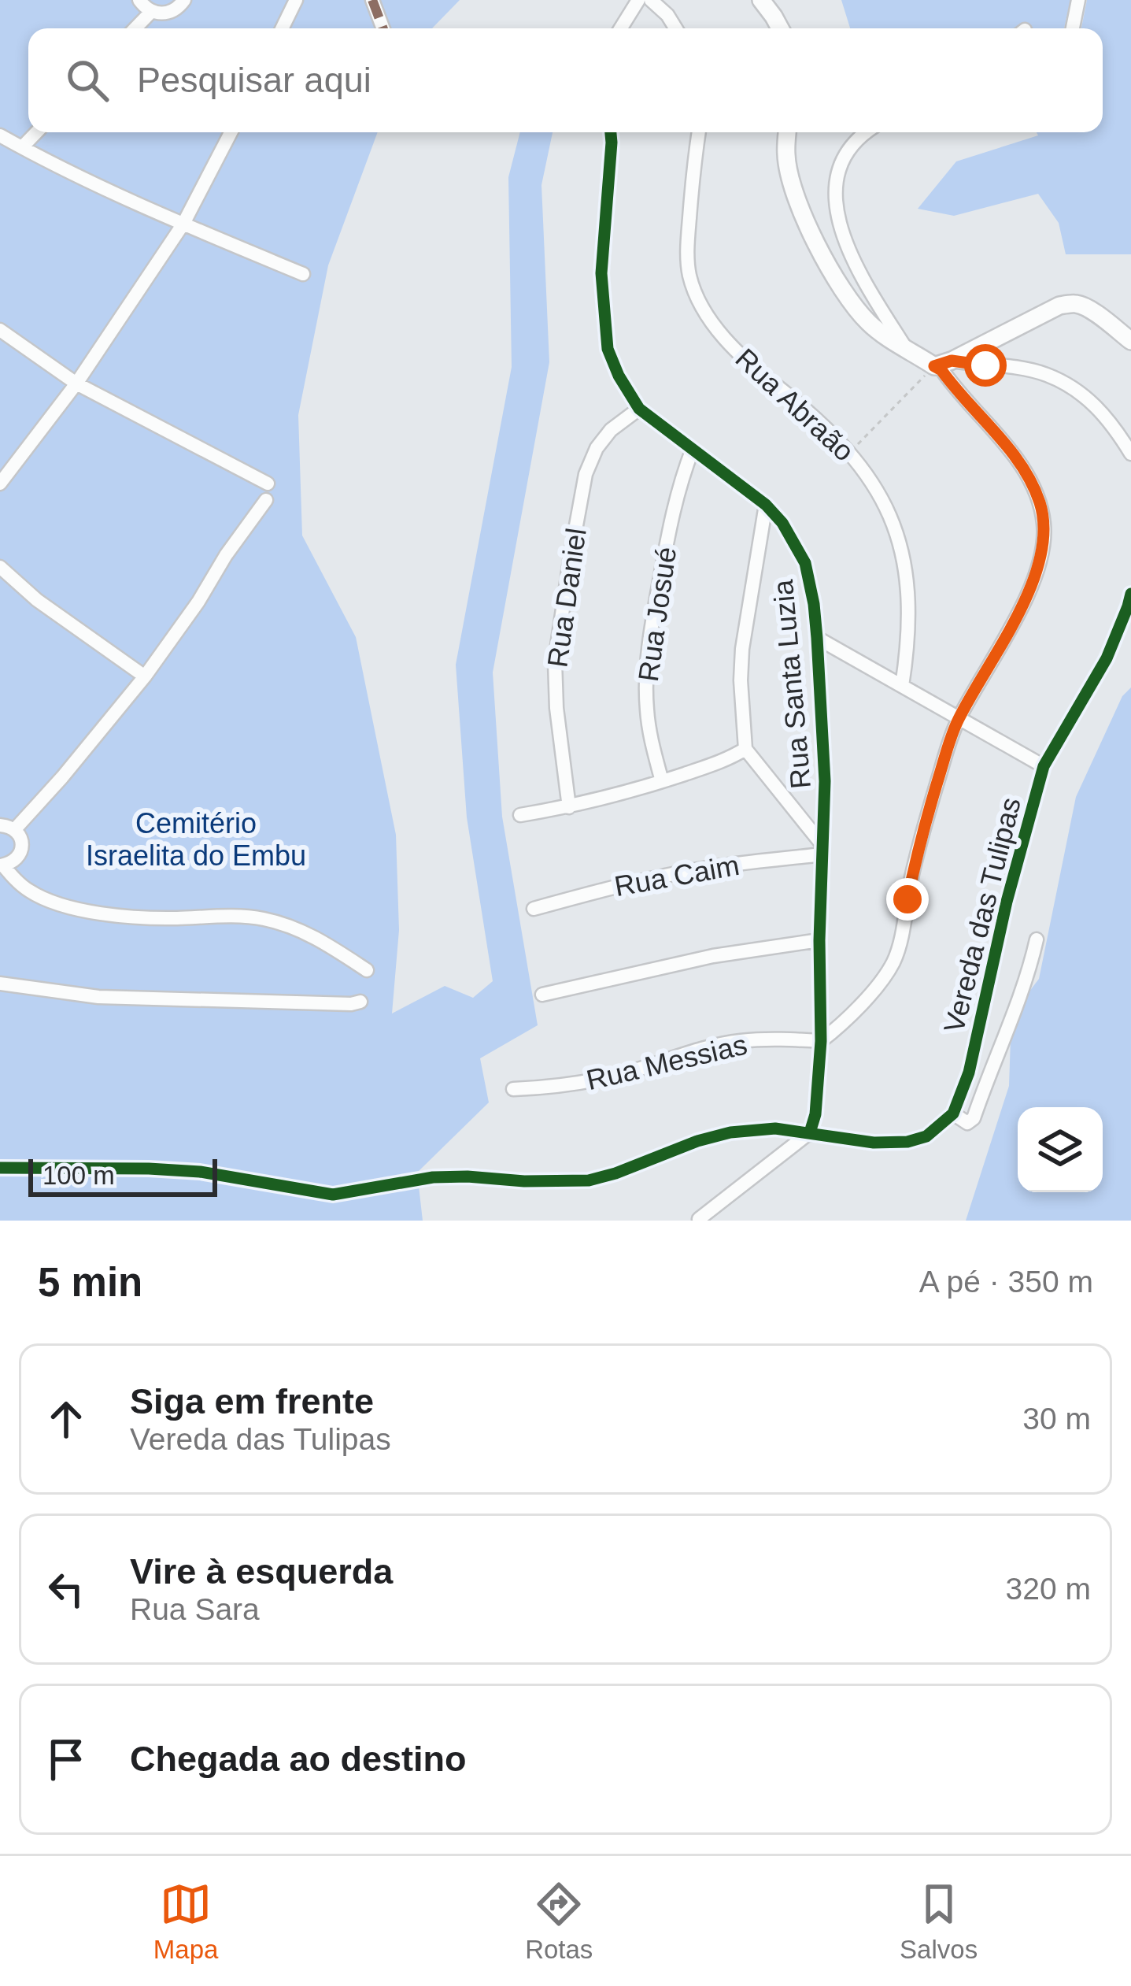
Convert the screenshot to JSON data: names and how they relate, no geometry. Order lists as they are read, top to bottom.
{
  "streets": {
    "street": [
      "Rua Abraão",
      "Rua Daniel",
      "Rua Josué",
      "Rua Santa Luzia",
      "Rua Caim",
      "Vereda das Tulipas",
      "Rua Messias"
    ]
  },
  "crossings": [
    ["Rua Daniel", "Rua Santa Luzia"],
    ["Rua Josué", "Rua Santa Luzia"],
    ["Rua Santa Luzia", "Rua Caim"],
    ["Rua Santa Luzia", "Rua Messias"]
  ],
  "parks": ["Cemitério Israelita do Embu"],
  "scale_bar": "100 m",
  "page": {
    "search": "Pesquisar aqui",
    "scale": "100 m",
    "heading": ["5 min", "A pé · 350 m"],
    "list": [
      ["Siga em frente", "Vereda das Tulipas", "30 m"],
      ["Vire à esquerda", "Rua Sara", "320 m"],
      "Chegada ao destino"
    ],
    "nav": ["Mapa", "Rotas", "Salvos"]
  }
}
